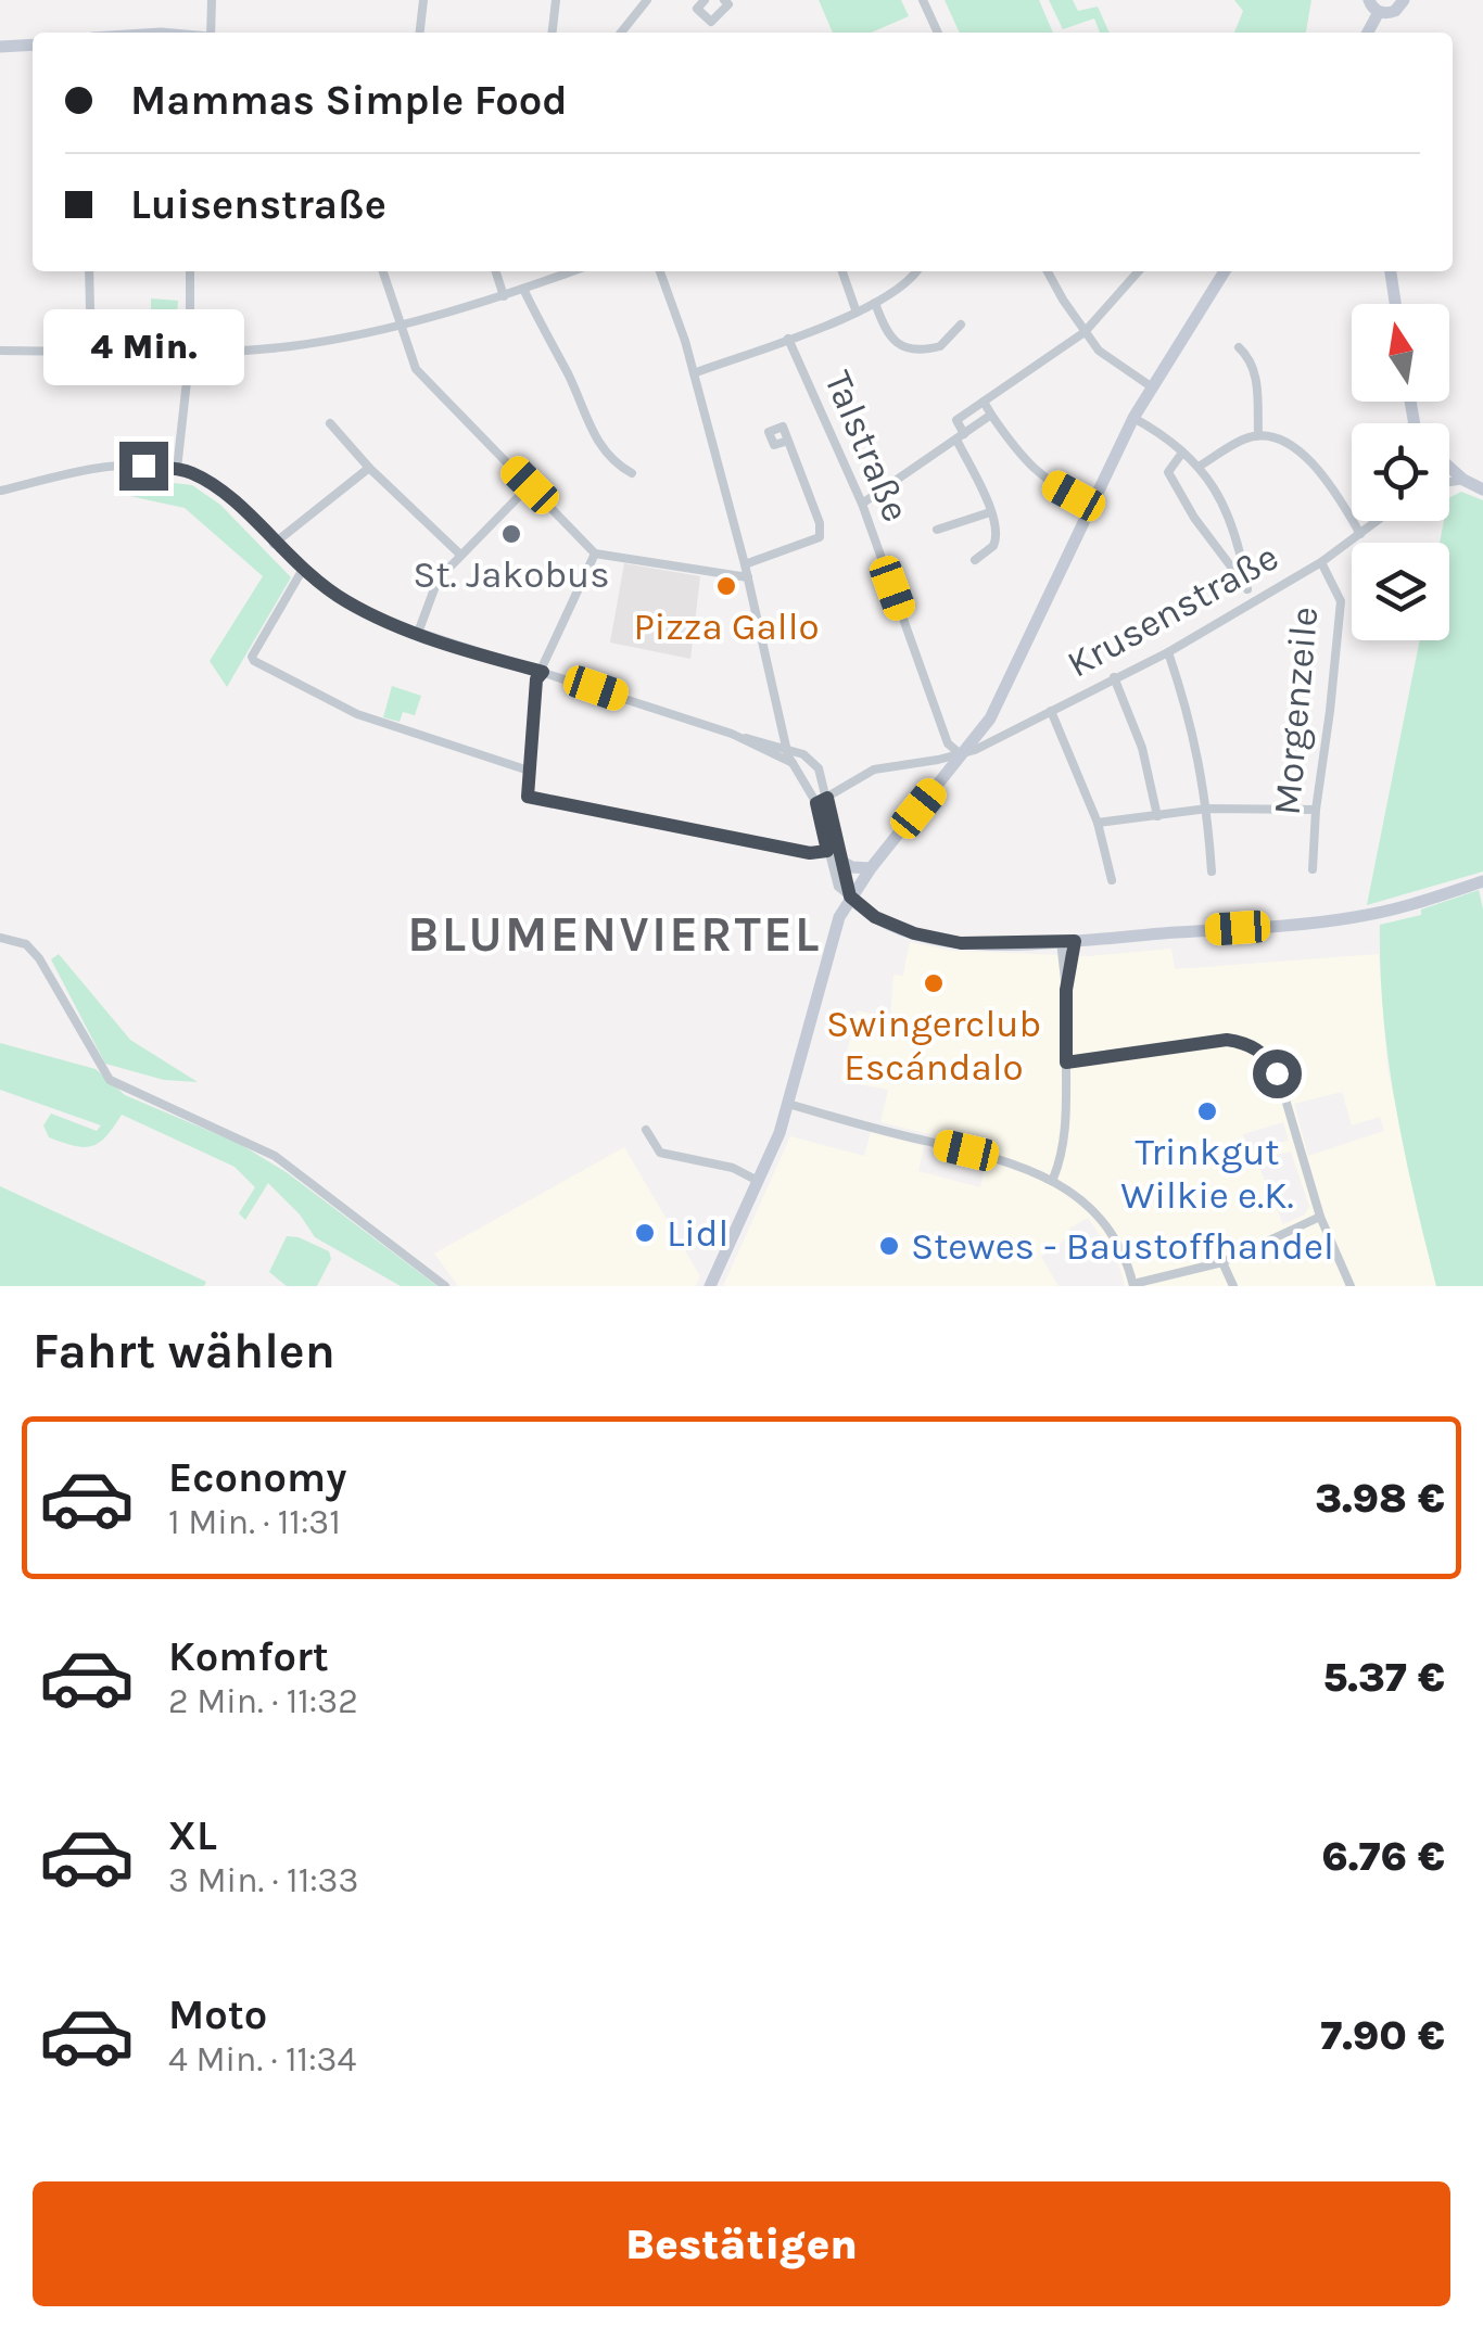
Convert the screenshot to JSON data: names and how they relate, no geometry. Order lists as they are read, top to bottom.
{
  "streets": {
    "street": ["Talstraße", "Krusenstraße", "Morgenzeile"]
  },
  "crossings": [
    ["Krusenstraße", "Morgenzeile"]
  ],
  "districts": ["BLUMENVIERTEL"],
  "places": [
    "St. Jakobus",
    "Pizza Gallo",
    "Swingerclub Escándalo",
    "Trinkgut Wilkie e.K.",
    "Lidl",
    "Stewes - Baustoffhandel"
  ],
  "north": "top",
  "page": {
    "banner": ["Mammas Simple Food", "Luisenstraße"],
    "bubble": "4 Min.",
    "heading": "Fahrt wählen",
    "list": [
      {
        "name": "Economy",
        "note": "1 Min. · 11:31",
        "value": "3.98 €"
      },
      {
        "name": "Komfort",
        "note": "2 Min. · 11:32",
        "value": "5.37 €"
      },
      {
        "name": "XL",
        "note": "3 Min. · 11:33",
        "value": "6.76 €"
      },
      {
        "name": "Moto",
        "note": "4 Min. · 11:34",
        "value": "7.90 €"
      }
    ],
    "buttons": "Bestätigen"
  }
}
